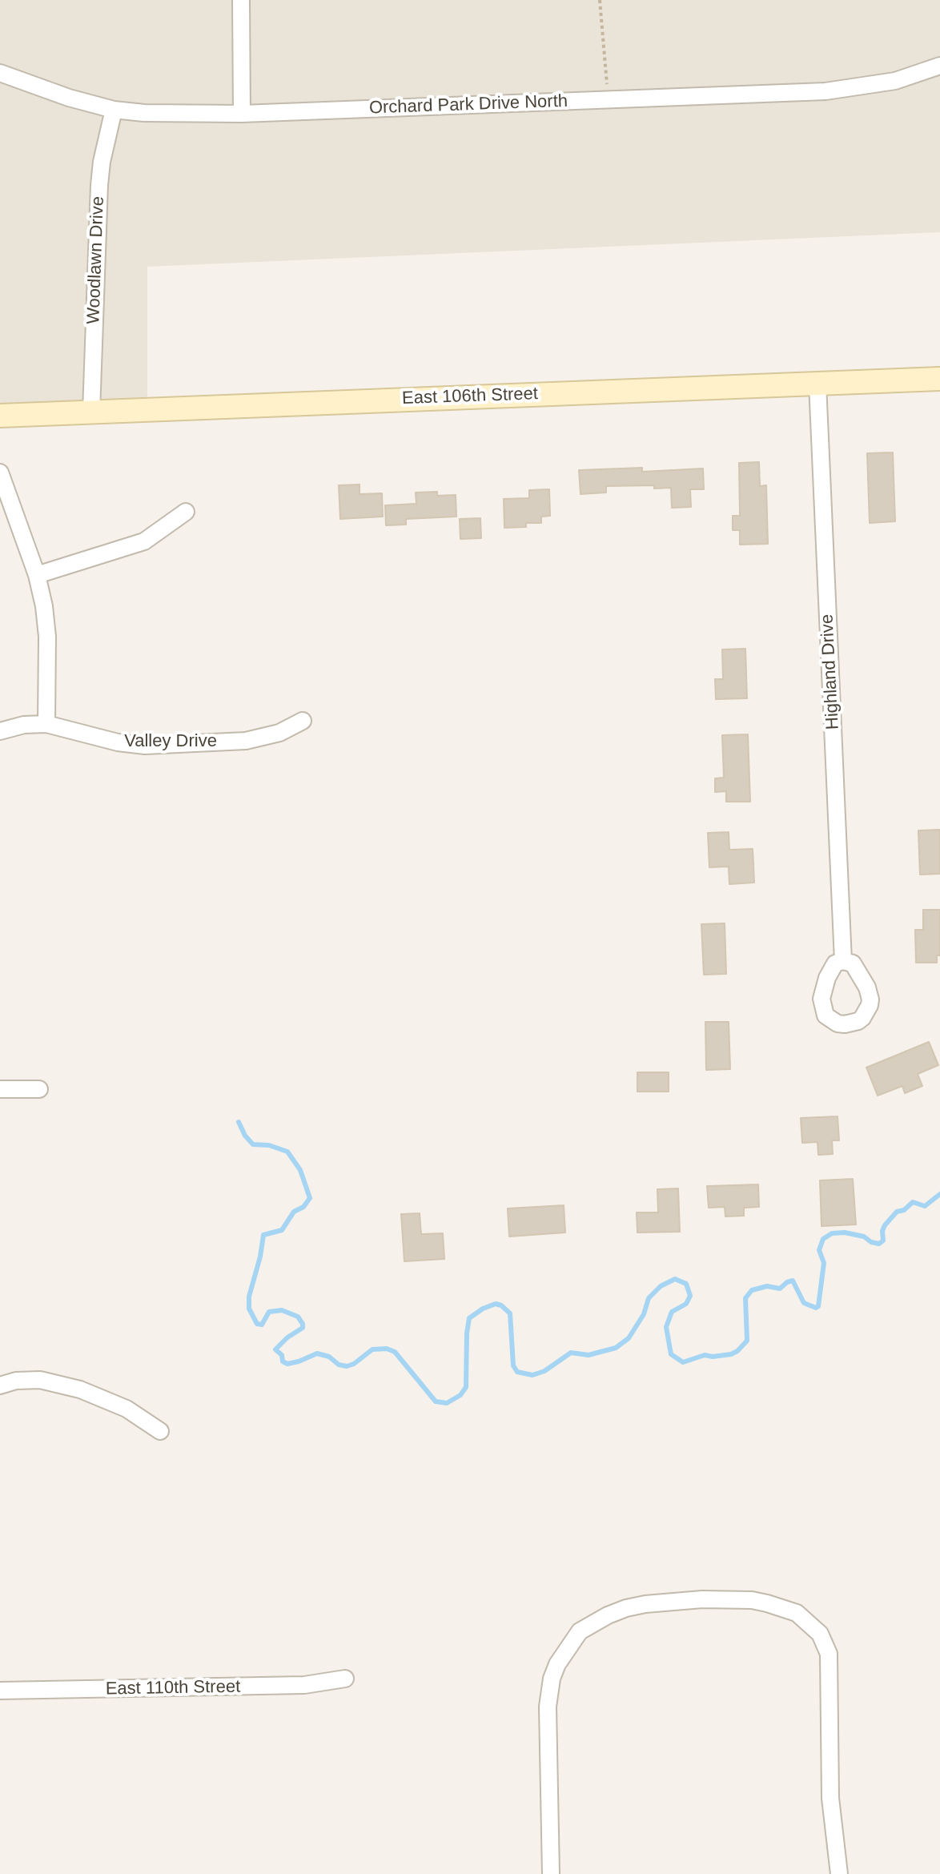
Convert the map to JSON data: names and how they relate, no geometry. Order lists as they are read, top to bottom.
{
  "streets": {
    "street": [
      "Orchard Park Drive North",
      "Woodlawn Drive",
      "East 106th Street",
      "Highland Drive",
      "Valley Drive",
      "East 110th Street"
    ]
  },
  "crossings": [
    ["Orchard Park Drive North", "Woodlawn Drive"],
    ["Woodlawn Drive", "East 106th Street"],
    ["East 106th Street", "Highland Drive"]
  ]
}
